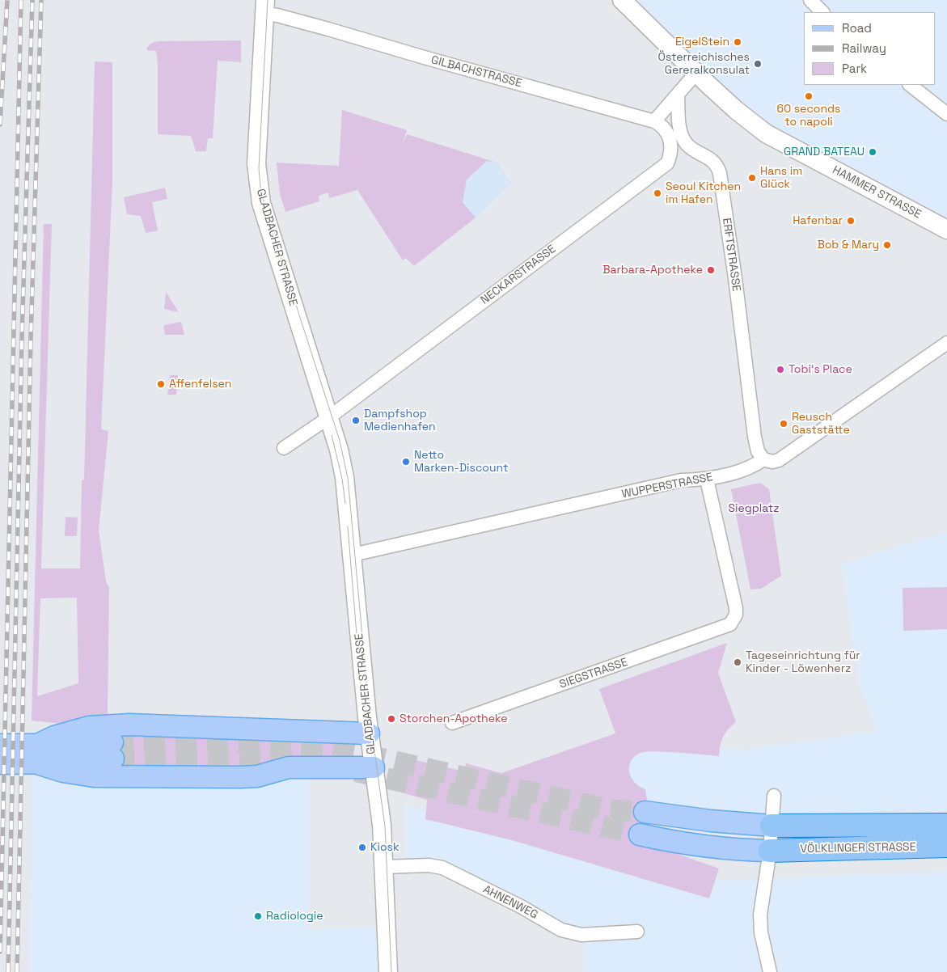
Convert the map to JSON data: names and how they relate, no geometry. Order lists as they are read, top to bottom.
{
  "streets": {
    "highway": ["VÖLKLINGER STRASSE"],
    "street": [
      "GILBACHSTRASSE",
      "HAMMER STRASSE",
      "GLADBACHER STRASSE",
      "ERFTSTRASSE",
      "NECKARSTRASSE",
      "WUPPERSTRASSE",
      "SIEGSTRASSE",
      "AHNENWEG"
    ]
  },
  "crossings": [
    ["GILBACHSTRASSE", "GLADBACHER STRASSE"],
    ["GILBACHSTRASSE", "NECKARSTRASSE"],
    ["GLADBACHER STRASSE", "NECKARSTRASSE"],
    ["GLADBACHER STRASSE", "WUPPERSTRASSE"],
    ["GLADBACHER STRASSE", "AHNENWEG"],
    ["ERFTSTRASSE", "WUPPERSTRASSE"],
    ["WUPPERSTRASSE", "SIEGSTRASSE"]
  ],
  "parks": ["Siegplatz"],
  "places": [
    "EigelStein",
    "Österreichisches Gereralkonsulat",
    "60 seconds to napoli",
    "GRAND BATEAU",
    "Hans im Glück",
    "Seoul Kitchen im Hafen",
    "Hafenbar",
    "Bob & Mary",
    "Barbara-Apotheke",
    "Tobi‘s Place",
    "Affenfelsen",
    "Dampfshop Medienhafen",
    "Reusch Gaststätte",
    "Netto Marken-Discount",
    "Tageseinrichtung für Kinder - Löwenherz",
    "Storchen-Apotheke",
    "Kiosk",
    "Radiologie"
  ],
  "legend": ["Road", "Railway", "Park"]
}
